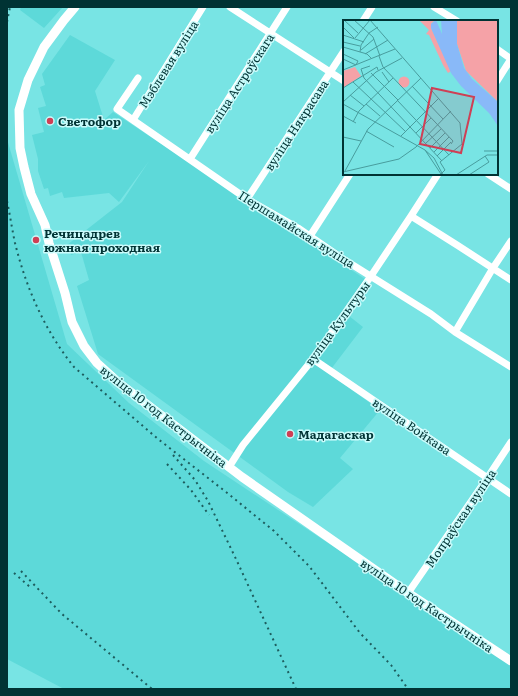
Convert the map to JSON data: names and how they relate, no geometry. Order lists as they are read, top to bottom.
{
  "streets": {
    "street": [
      "Мэблевая вуліца",
      "вуліца Астроўскага",
      "вуліца Някрасава",
      "Першамайская вуліца",
      "вуліца Культуры",
      "вуліца 10 год Кастрычніка",
      "вуліца Войкава",
      "Мопраўская вуліца"
    ]
  },
  "crossings": [
    ["Мэблевая вуліца", "Першамайская вуліца"],
    ["вуліца Астроўскага", "Першамайская вуліца"],
    ["вуліца Някрасава", "Першамайская вуліца"],
    ["Першамайская вуліца", "вуліца Культуры"],
    ["вуліца Культуры", "вуліца 10 год Кастрычніка"],
    ["вуліца Культуры", "вуліца Войкава"],
    ["вуліца 10 год Кастрычніка", "Мопраўская вуліца"],
    ["вуліца Войкава", "Мопраўская вуліца"]
  ],
  "places": ["Светофор", "Речицадрев южная проходная", "Мадагаскар"]
}
